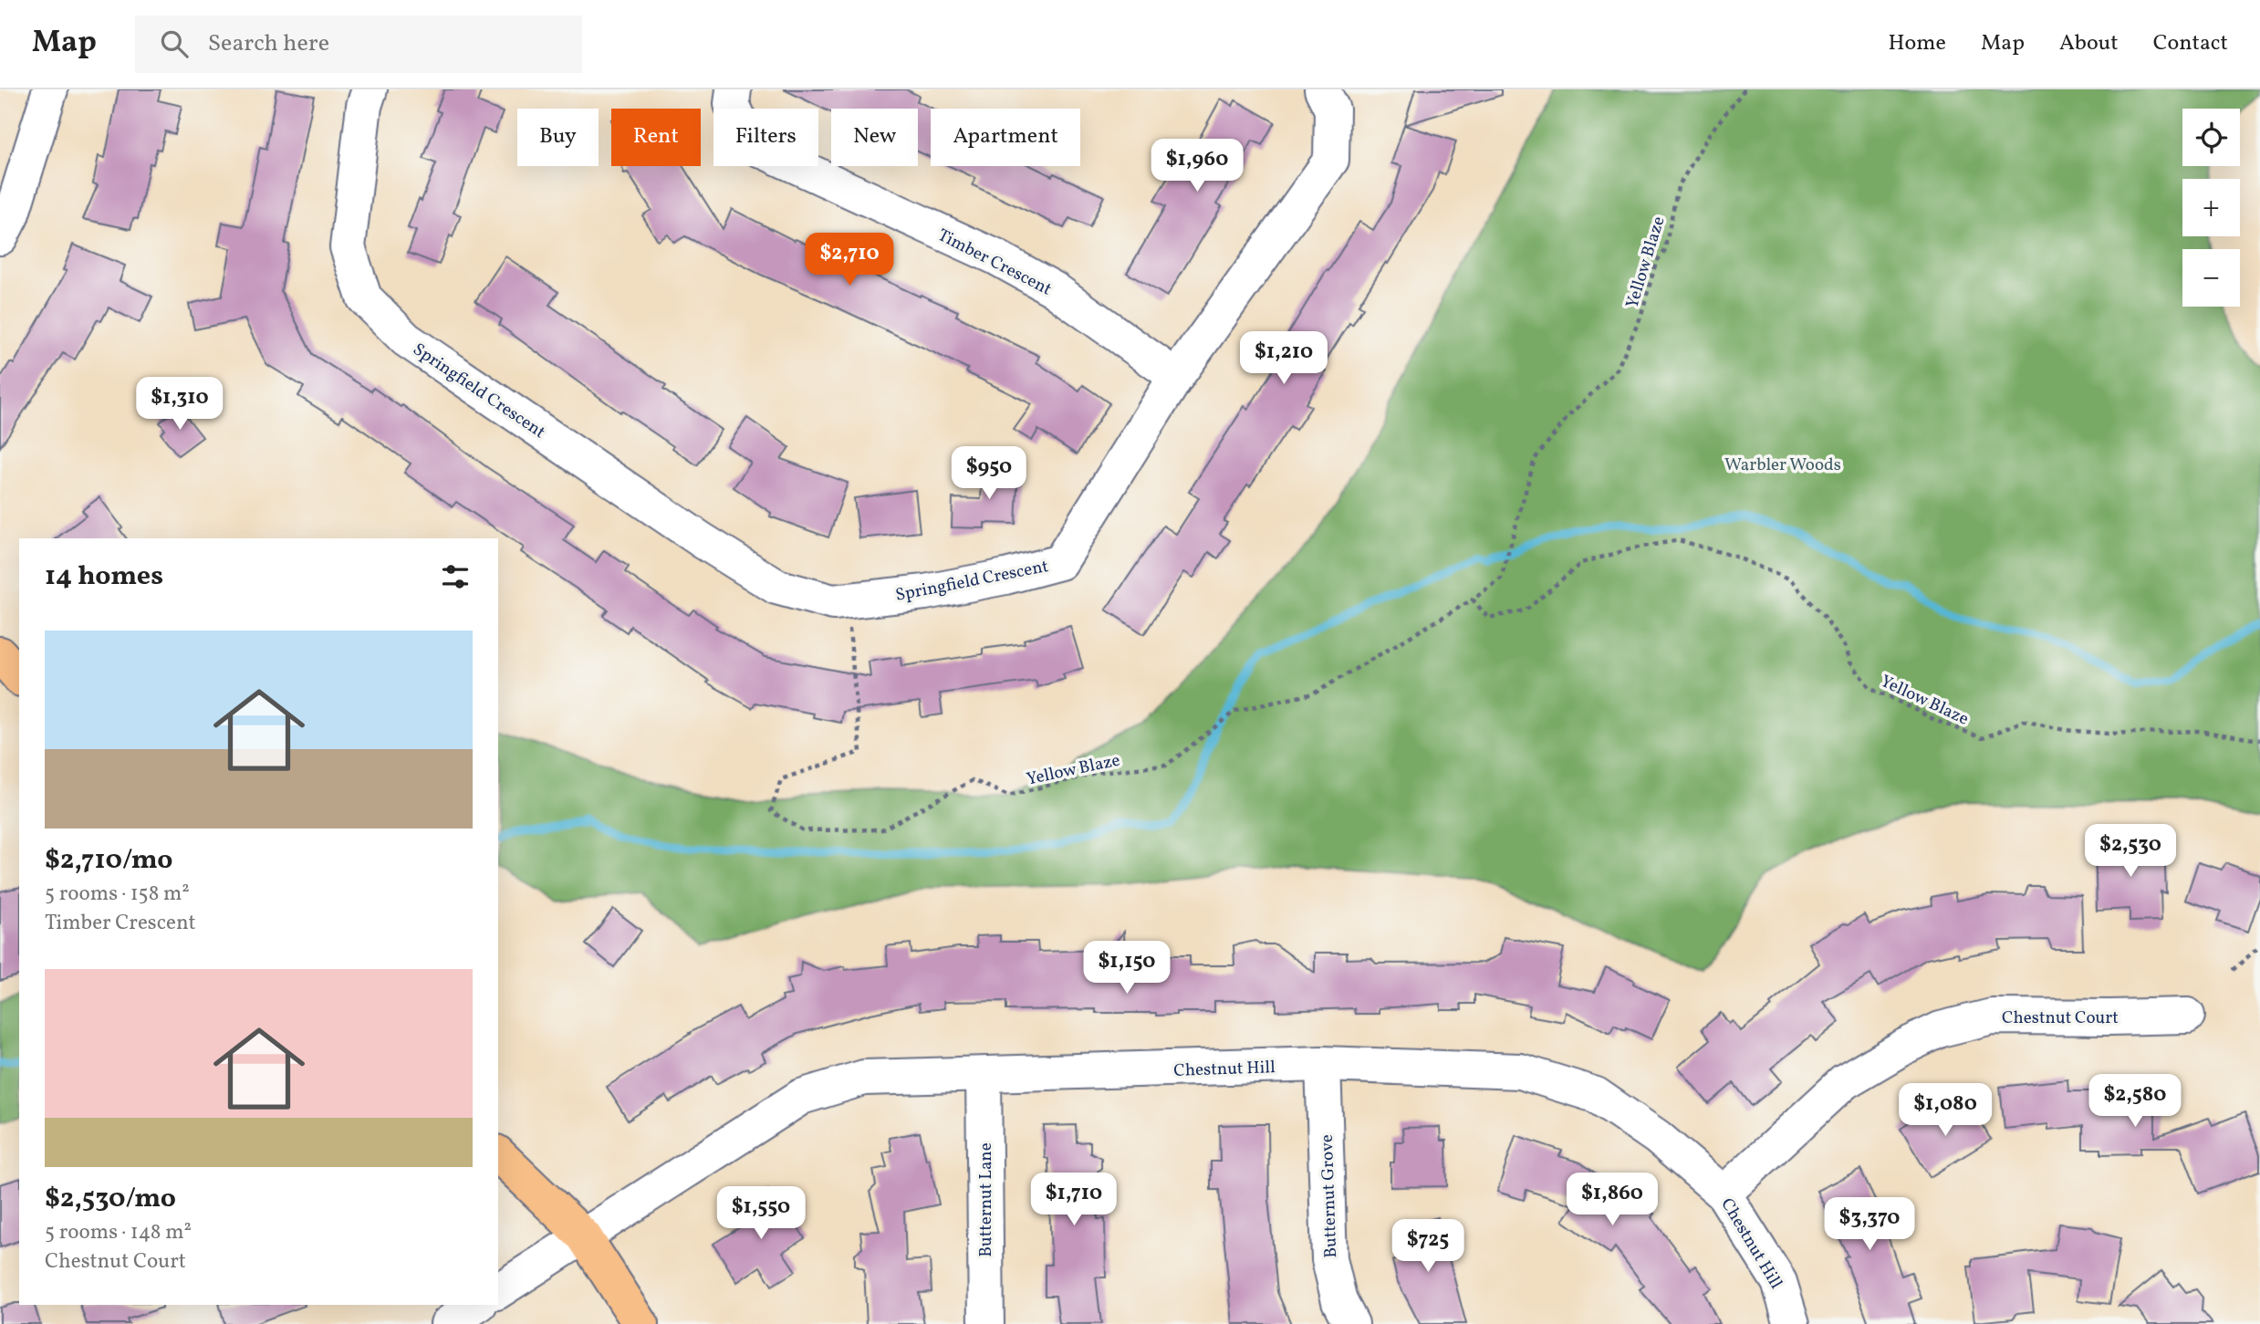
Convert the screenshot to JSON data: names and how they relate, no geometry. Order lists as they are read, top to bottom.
{
  "streets": {
    "street": [
      "Timber Crescent",
      "Springfield Crescent",
      "Chestnut Court",
      "Chestnut Hill",
      "Butternut Grove",
      "Butternut Lane"
    ],
    "path": ["Yellow Blaze"]
  },
  "crossings": [
    ["Timber Crescent", "Springfield Crescent"],
    ["Chestnut Court", "Chestnut Hill"],
    ["Chestnut Hill", "Butternut Grove"],
    ["Chestnut Hill", "Butternut Lane"]
  ],
  "parks": ["Warbler Woods"],
  "page": {
    "header": "Map",
    "search": "Search here",
    "nav": [
      "Home",
      "Map",
      "About",
      "Contact"
    ],
    "map_buttons": ["+", "−"],
    "chip": [
      "Buy",
      "Rent",
      "Filters",
      "New",
      "Apartment"
    ],
    "price": [
      "$1,960",
      "$2,710",
      "$1,210",
      "$1,310",
      "$950",
      "$2,530",
      "$1,150",
      "$2,580",
      "$1,080",
      "$1,710",
      "$1,860",
      "$1,550",
      "$3,370",
      "$725"
    ],
    "heading": "14 homes",
    "list": [
      {
        "name": "$2,710/mo",
        "note": "5 rooms · 158 m² · Timber Crescent"
      },
      {
        "name": "$2,530/mo",
        "note": "5 rooms · 148 m² · Chestnut Court"
      }
    ]
  }
}
